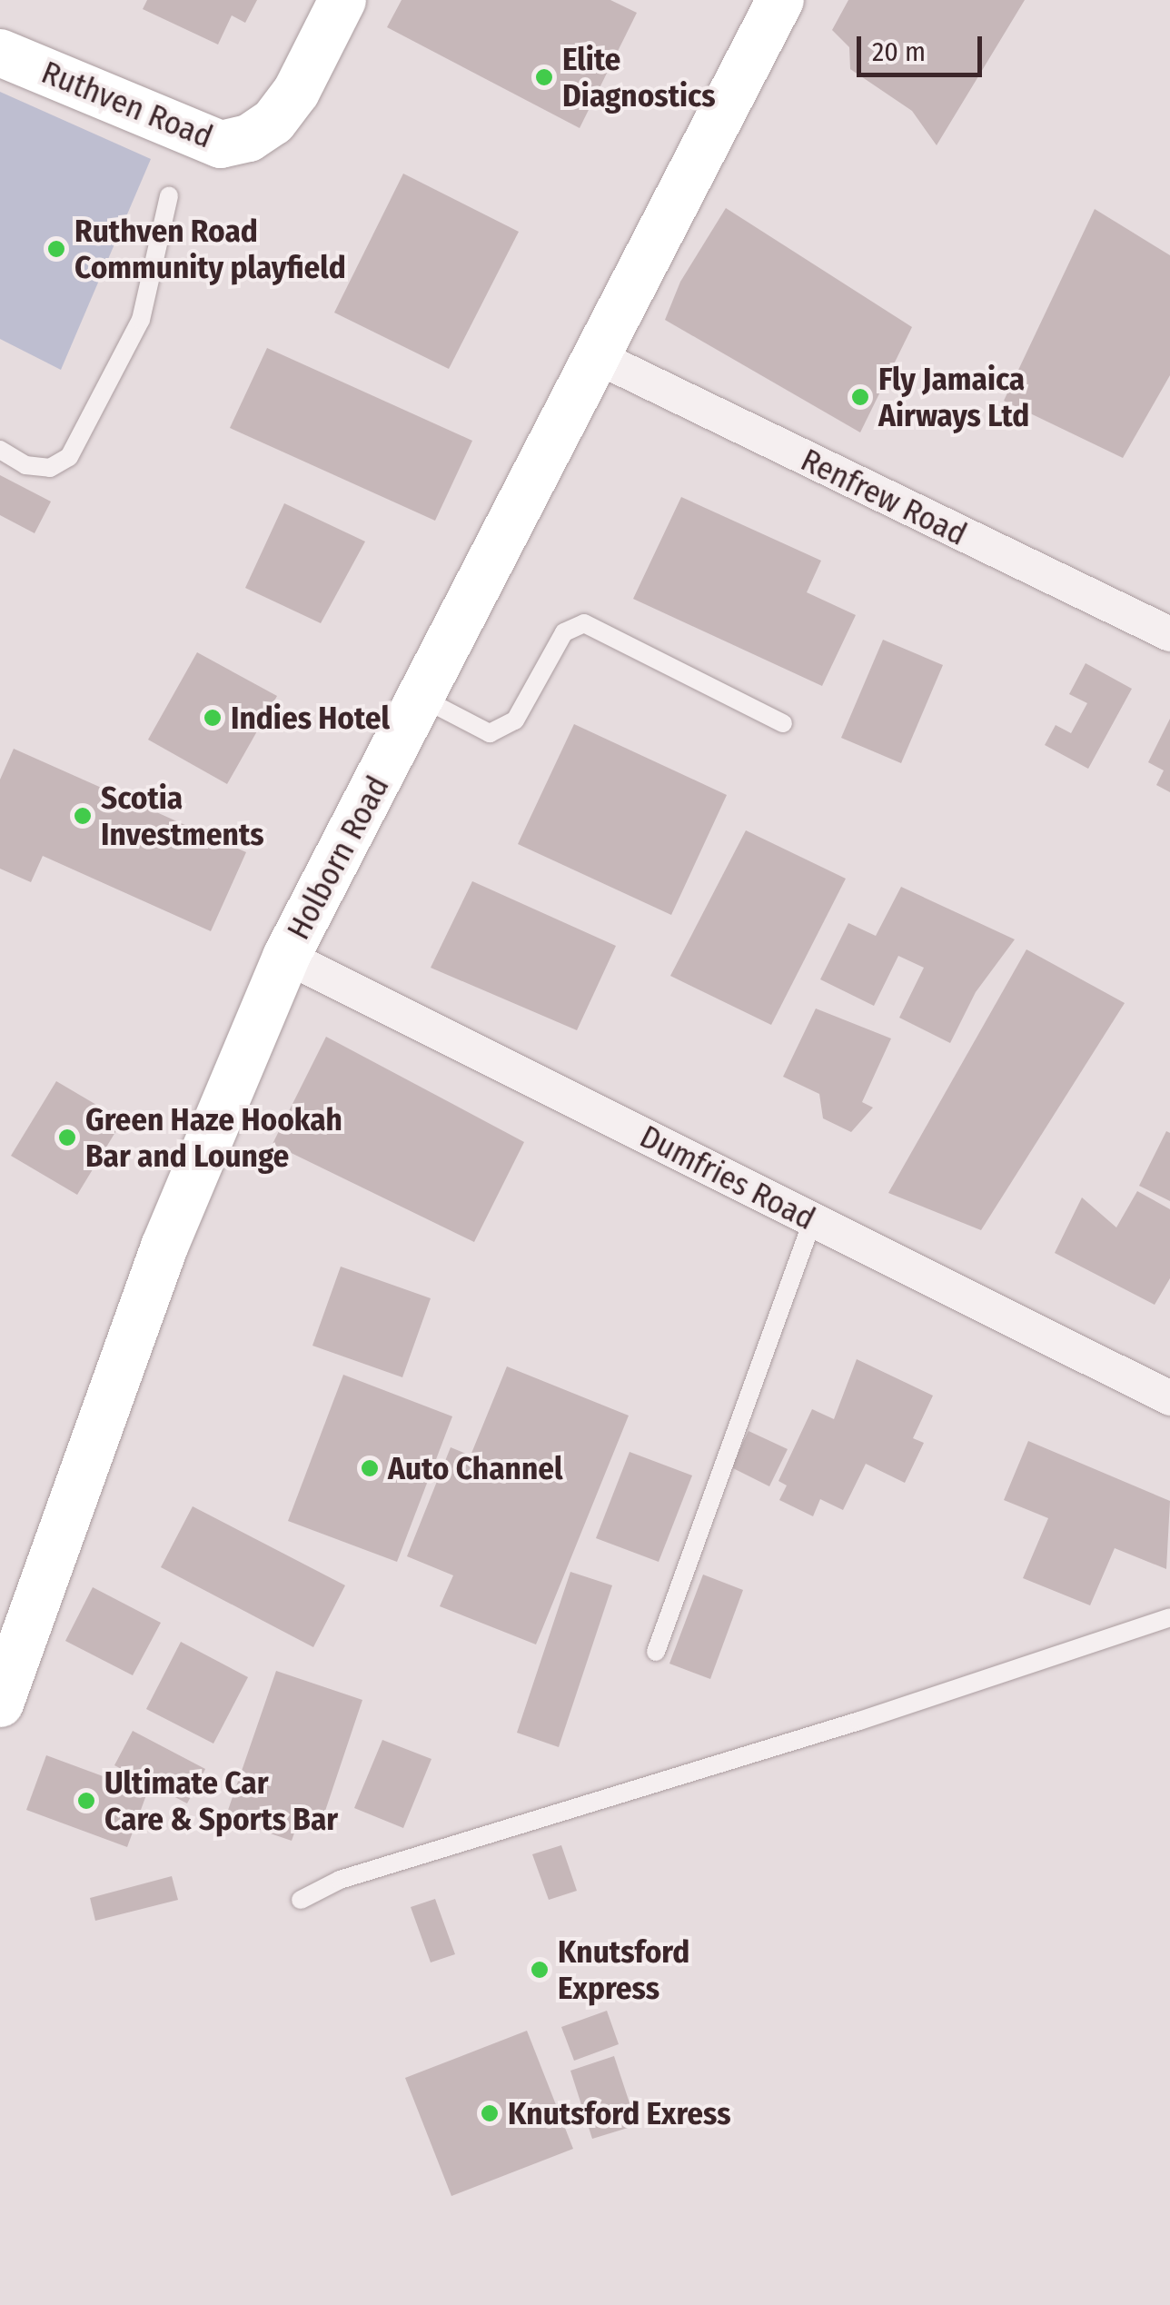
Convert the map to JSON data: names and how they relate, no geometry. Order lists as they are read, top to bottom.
{
  "streets": {
    "street": [
      "Ruthven Road",
      "Renfrew Road",
      "Holborn Road",
      "Dumfries Road"
    ]
  },
  "crossings": [
    ["Renfrew Road", "Holborn Road"],
    ["Holborn Road", "Dumfries Road"]
  ],
  "places": [
    "Elite Diagnostics",
    "Ruthven Road Community playfield",
    "Fly Jamaica Airways Ltd",
    "Indies Hotel",
    "Scotia Investments",
    "Green Haze Hookah Bar and Lounge",
    "Auto Channel",
    "Ultimate Car Care & Sports Bar",
    "Knutsford Express",
    "Knutsford Exress"
  ],
  "scale_bar": "20 m"
}
